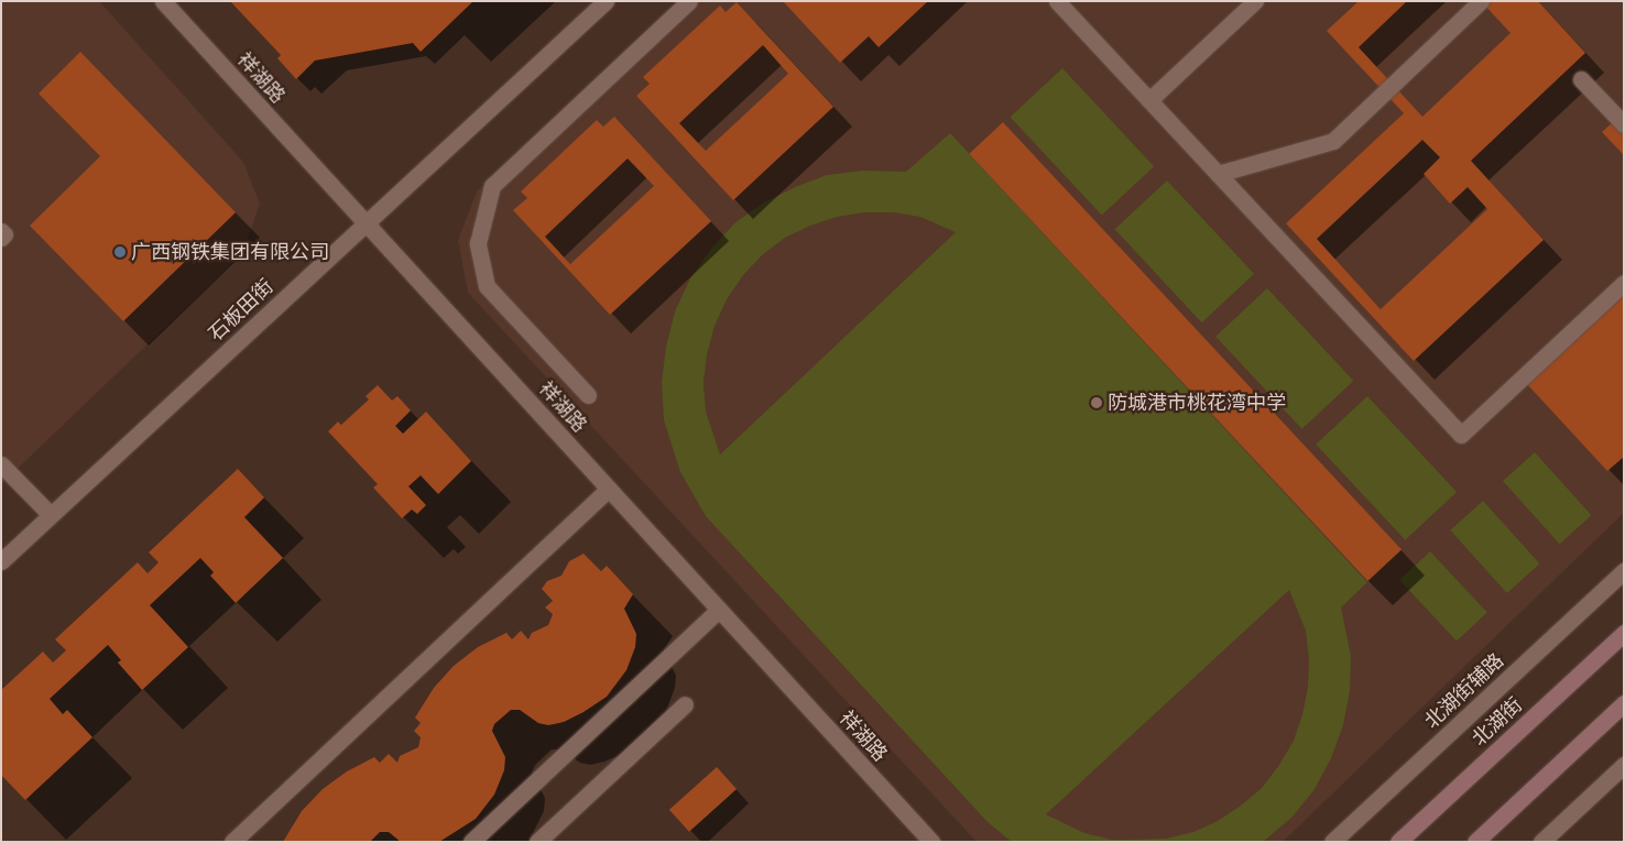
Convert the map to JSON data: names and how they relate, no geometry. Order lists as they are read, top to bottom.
{
  "streets": {
    "main road": ["北湖街"],
    "street": ["祥湖路", "石板田街", "北湖街辅路"]
  },
  "crossings": [
    ["祥湖路", "石板田街"]
  ],
  "places": ["广西钢铁集团有限公司", "防城港市桃花湾中学"]
}
